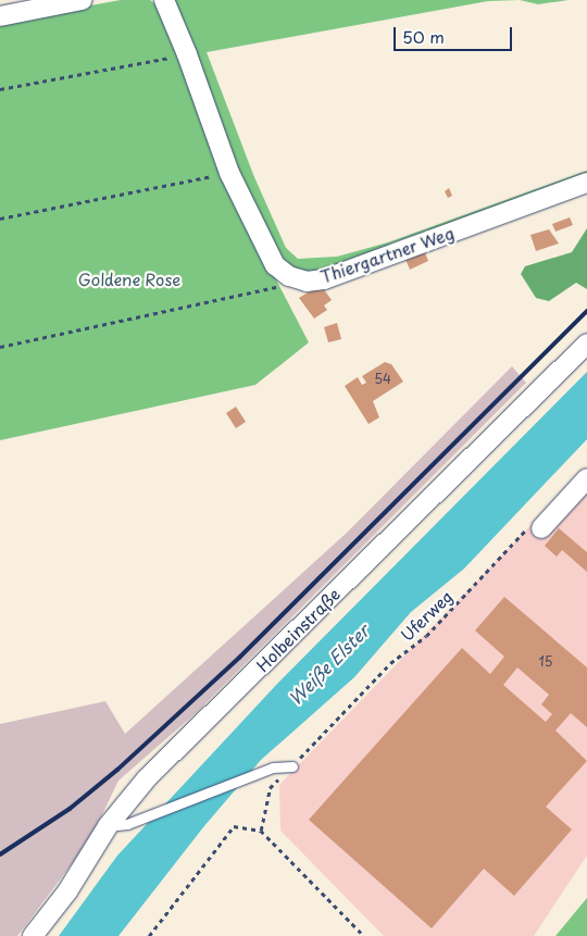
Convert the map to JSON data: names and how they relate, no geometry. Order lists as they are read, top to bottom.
{
  "streets": {
    "street": ["Thiergartner Weg", "Holbeinstraße"],
    "path": ["Uferweg"]
  },
  "water": ["Weiße Elster"],
  "parks": ["Goldene Rose"],
  "house_numbers": ["54", "15"],
  "scale_bar": "50 m"
}
